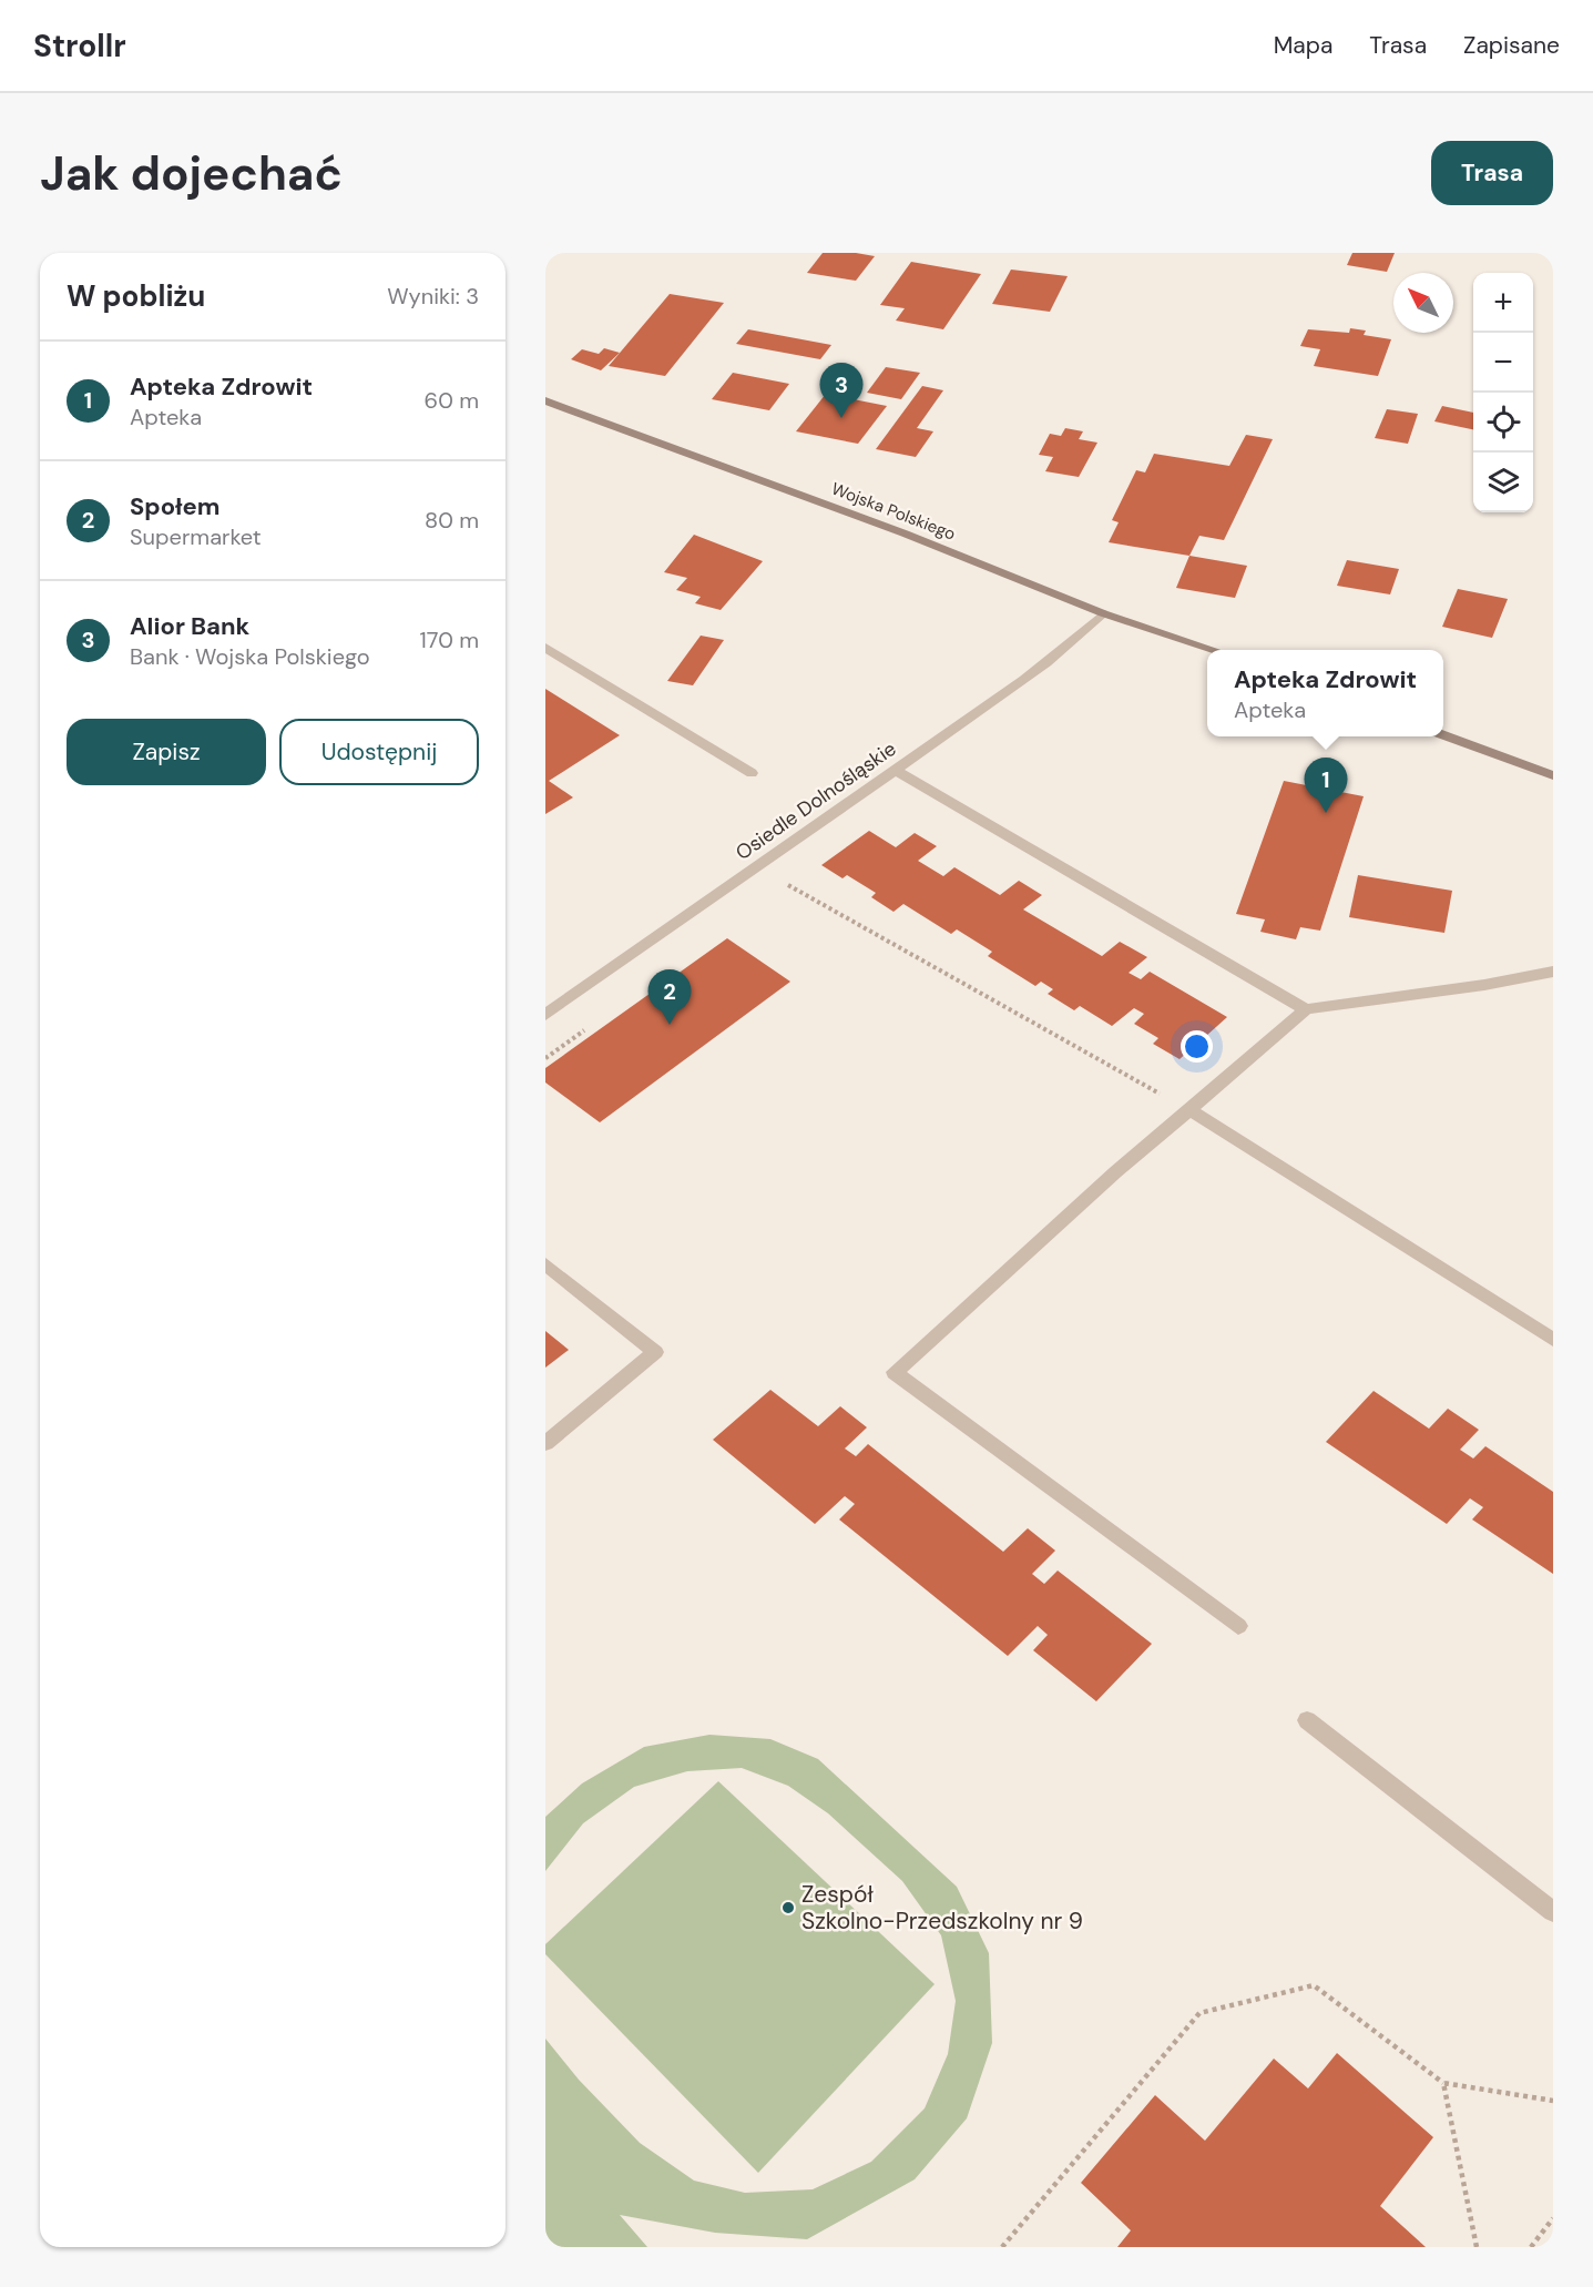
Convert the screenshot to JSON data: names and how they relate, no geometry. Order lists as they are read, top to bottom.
{
  "streets": {
    "street": ["Wojska Polskiego", "Osiedle Dolnośląskie"]
  },
  "crossings": [
    ["Wojska Polskiego", "Osiedle Dolnośląskie"]
  ],
  "places": ["Zespół Szkolno-Przedszkolny nr 9"],
  "north": "top left",
  "page": {
    "header": "Strollr",
    "nav": ["Mapa", "Trasa", "Zapisane"],
    "buttons": [
      "Trasa",
      ["Zapisz", "Udostępnij"]
    ],
    "title": "Jak dojechać",
    "heading": ["W pobliżu", "Wyniki: 3"],
    "map_buttons": ["+", "−"],
    "list": [
      {
        "mark": "1",
        "name": "Apteka Zdrowit",
        "note": "Apteka",
        "value": "60 m"
      },
      {
        "mark": "2",
        "name": "Społem",
        "note": "Supermarket",
        "value": "80 m"
      },
      {
        "mark": "3",
        "name": "Alior Bank",
        "note": "Bank · Wojska Polskiego",
        "value": "170 m"
      }
    ],
    "pins": ["3", "1", "2"],
    "popup": ["Apteka Zdrowit", "Apteka"]
  }
}
